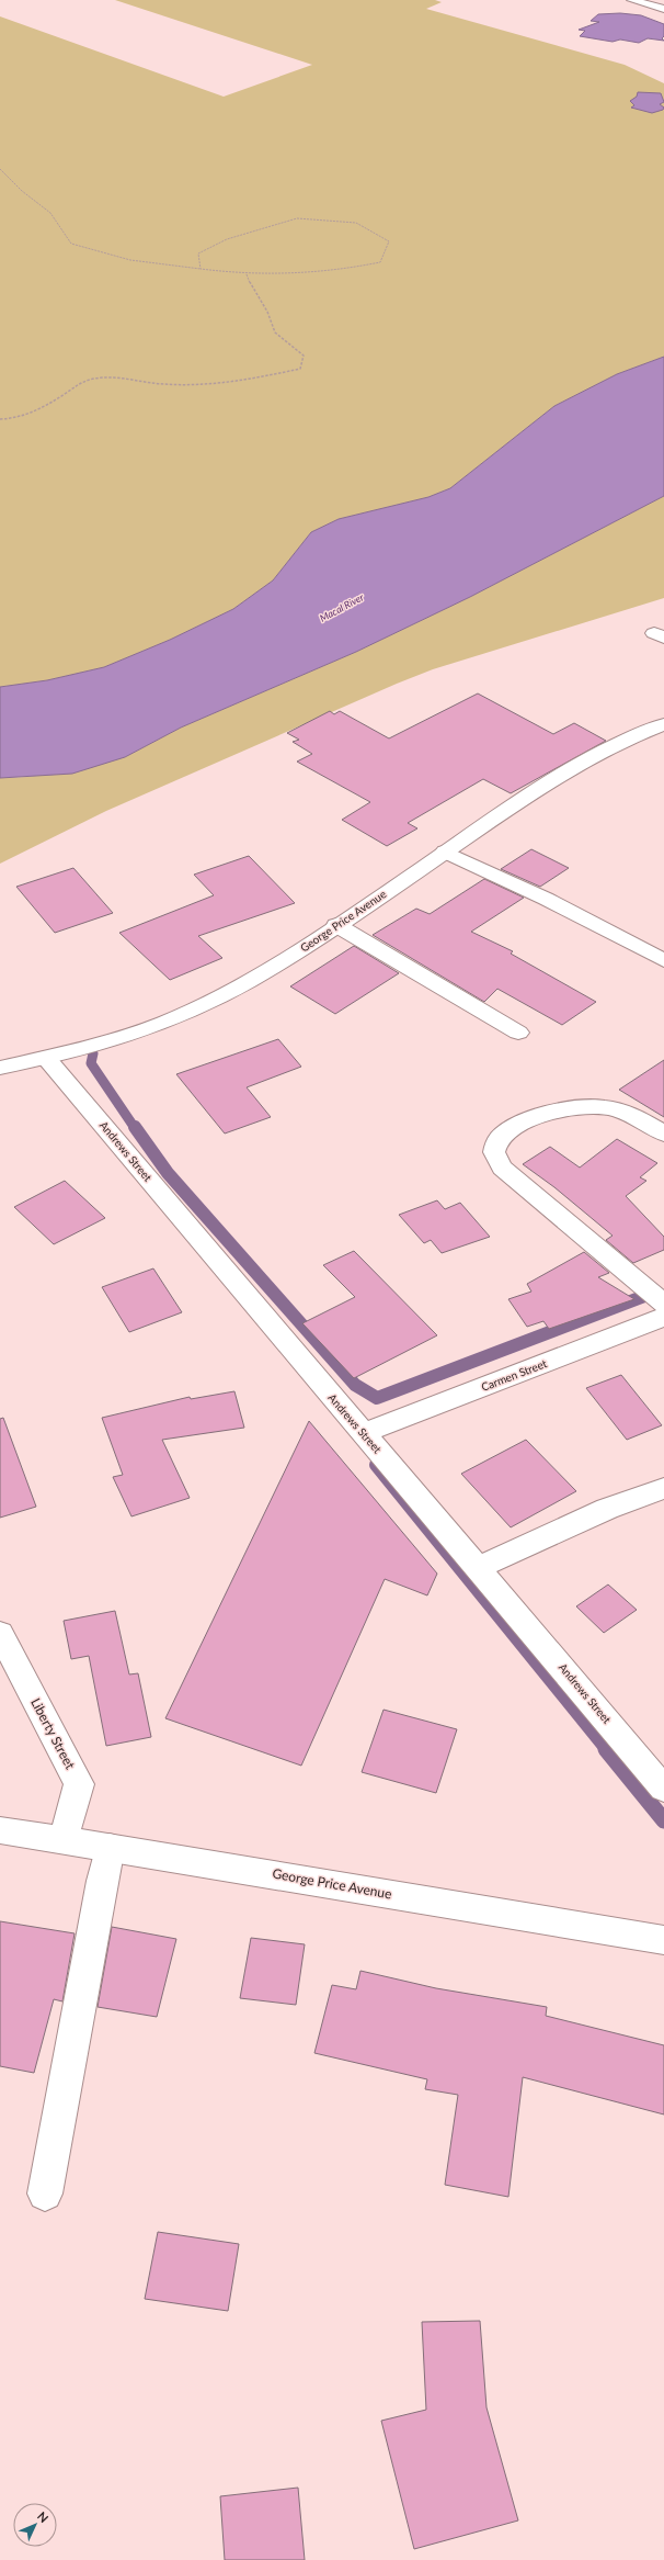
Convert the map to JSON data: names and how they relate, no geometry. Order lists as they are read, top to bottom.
{
  "streets": {
    "street": [
      "George Price Avenue",
      "Andrews Street",
      "Carmen Street",
      "Liberty Street"
    ]
  },
  "crossings": [
    ["George Price Avenue", "Andrews Street"],
    ["George Price Avenue", "Liberty Street"],
    ["Andrews Street", "Carmen Street"]
  ],
  "water": ["Macal River"],
  "north": "top right"
}
